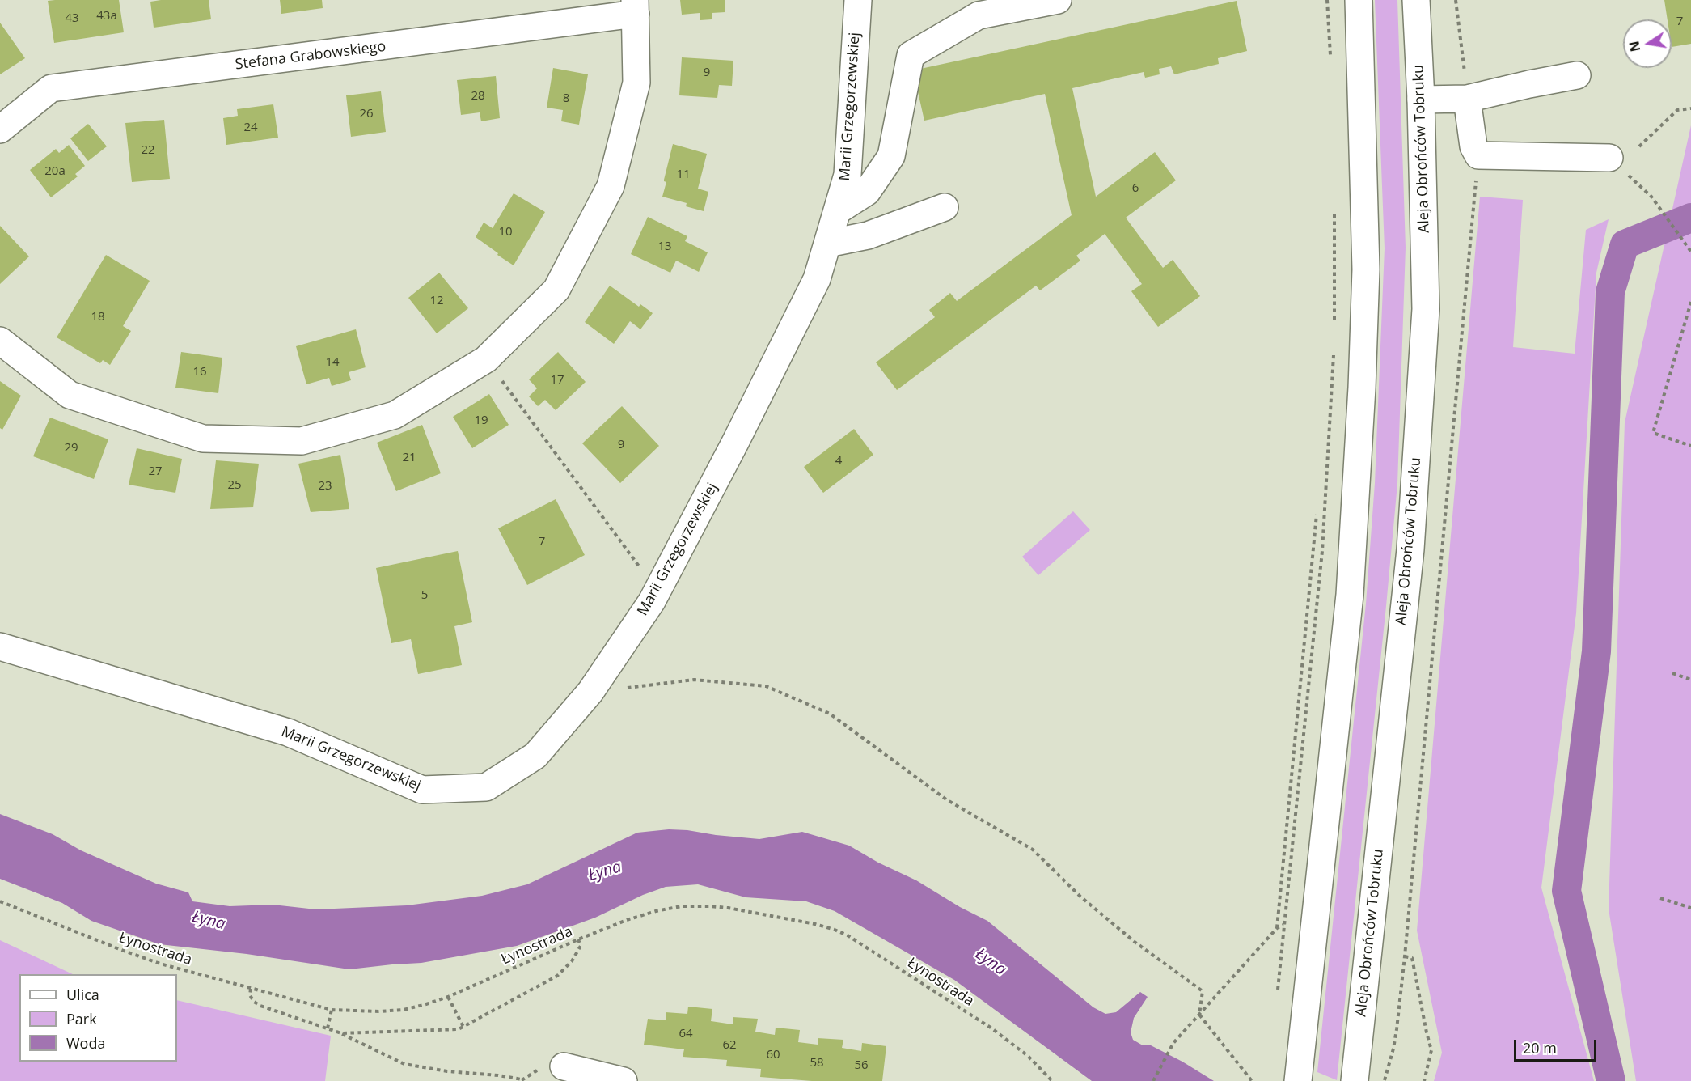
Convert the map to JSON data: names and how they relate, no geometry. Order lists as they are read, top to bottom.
{
  "streets": {
    "street": ["Stefana Grabowskiego", "Marii Grzegorzewskiej", "Aleja Obrońców Tobruku"],
    "path": ["Łynostrada"]
  },
  "water": ["Łyna"],
  "house_numbers": [
    "43a",
    "43",
    "7",
    "9",
    "28",
    "8",
    "26",
    "24",
    "22",
    "20a",
    "11",
    "6",
    "10",
    "13",
    "12",
    "18",
    "14",
    "16",
    "17",
    "19",
    "9",
    "29",
    "21",
    "4",
    "27",
    "25",
    "23",
    "7",
    "5",
    "64",
    "62",
    "60",
    "58",
    "56"
  ],
  "legend": ["Ulica", "Park", "Woda"],
  "scale_bar": "20 m",
  "north": "left"
}
